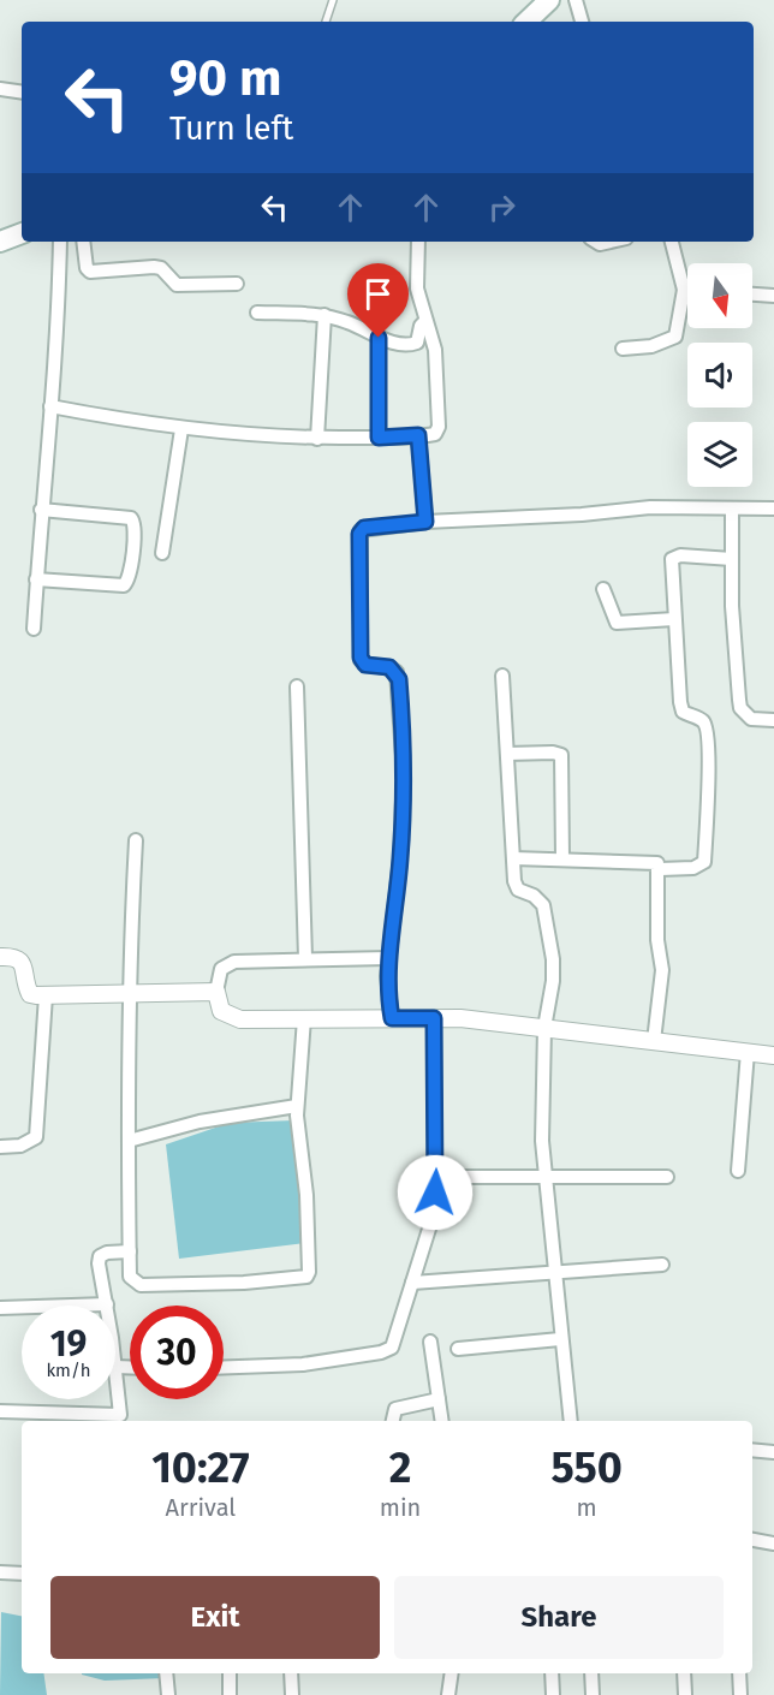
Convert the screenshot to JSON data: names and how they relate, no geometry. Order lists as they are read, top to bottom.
{
  "north": "bottom",
  "page": {
    "turn": ["90 m", "Turn left"],
    "speed": "19 km/h",
    "limit": "30",
    "eta": [
      "10:27",
      "Arrival",
      "2",
      "min",
      "550",
      "m"
    ],
    "buttons": ["Exit", "Share"]
  }
}
